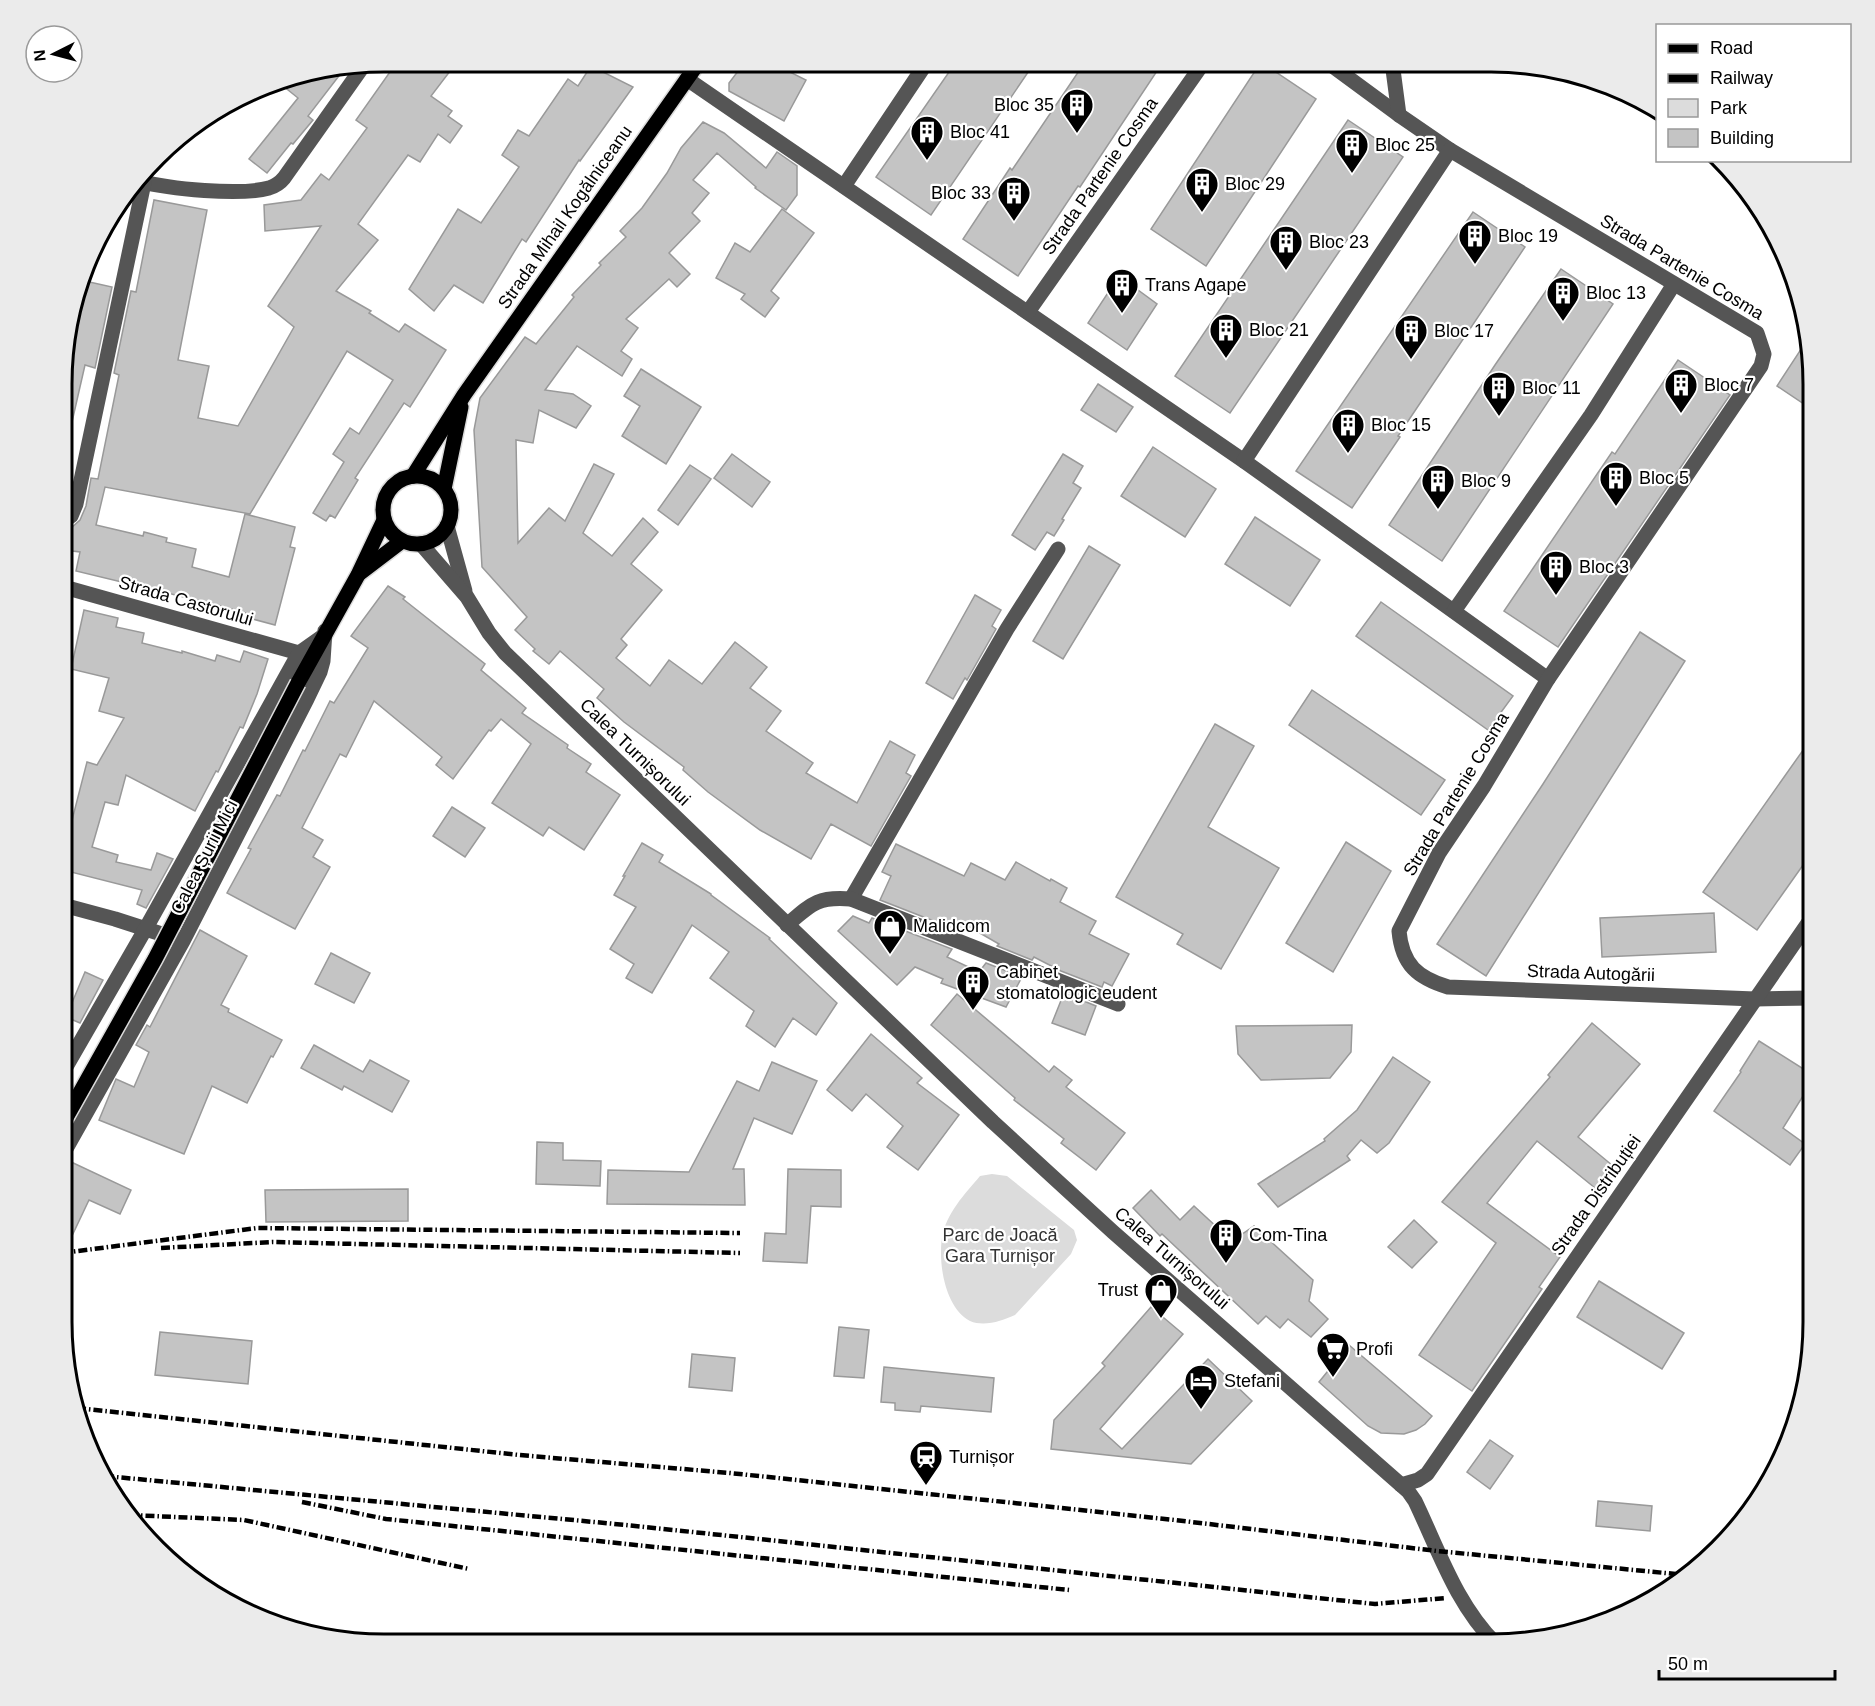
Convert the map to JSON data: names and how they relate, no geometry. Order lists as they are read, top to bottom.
{
  "streets": {
    "main road": ["Strada Mihail Kogălniceanu", "Calea Șurii Mici"],
    "street": [
      "Strada Partenie Cosma",
      "Strada Castorului",
      "Calea Turnișorului",
      "Strada Autogării",
      "Strada Distribuției"
    ]
  },
  "crossings": [
    ["Strada Partenie Cosma", "Strada Autogării"],
    ["Strada Mihail Kogălniceanu", "Calea Turnișorului"],
    ["Strada Mihail Kogălniceanu", "Calea Șurii Mici"],
    ["Strada Castorului", "Calea Șurii Mici"],
    ["Calea Turnișorului", "Calea Șurii Mici"],
    ["Calea Turnișorului", "Strada Distribuției"],
    ["Strada Autogării", "Strada Distribuției"]
  ],
  "parks": ["Parc de Joacă Gara Turnișor"],
  "places": {
    "building": [
      "Bloc 35",
      "Bloc 41",
      "Bloc 25",
      "Bloc 29",
      "Bloc 33",
      "Bloc 19",
      "Bloc 23",
      "Trans Agape",
      "Bloc 13",
      "Bloc 21",
      "Bloc 17",
      "Bloc 7",
      "Bloc 11",
      "Bloc 15",
      "Bloc 5",
      "Bloc 9",
      "Bloc 3",
      "Cabinet stomatologic eudent",
      "Com-Tina"
    ],
    "shop": ["Malidcom", "Trust"],
    "supermarket": ["Profi"],
    "hotel": ["Stefani"],
    "station": ["Turnișor"]
  },
  "legend": [
    "Road",
    "Railway",
    "Park",
    "Building"
  ],
  "scale_bar": "50 m",
  "north": "left"
}
